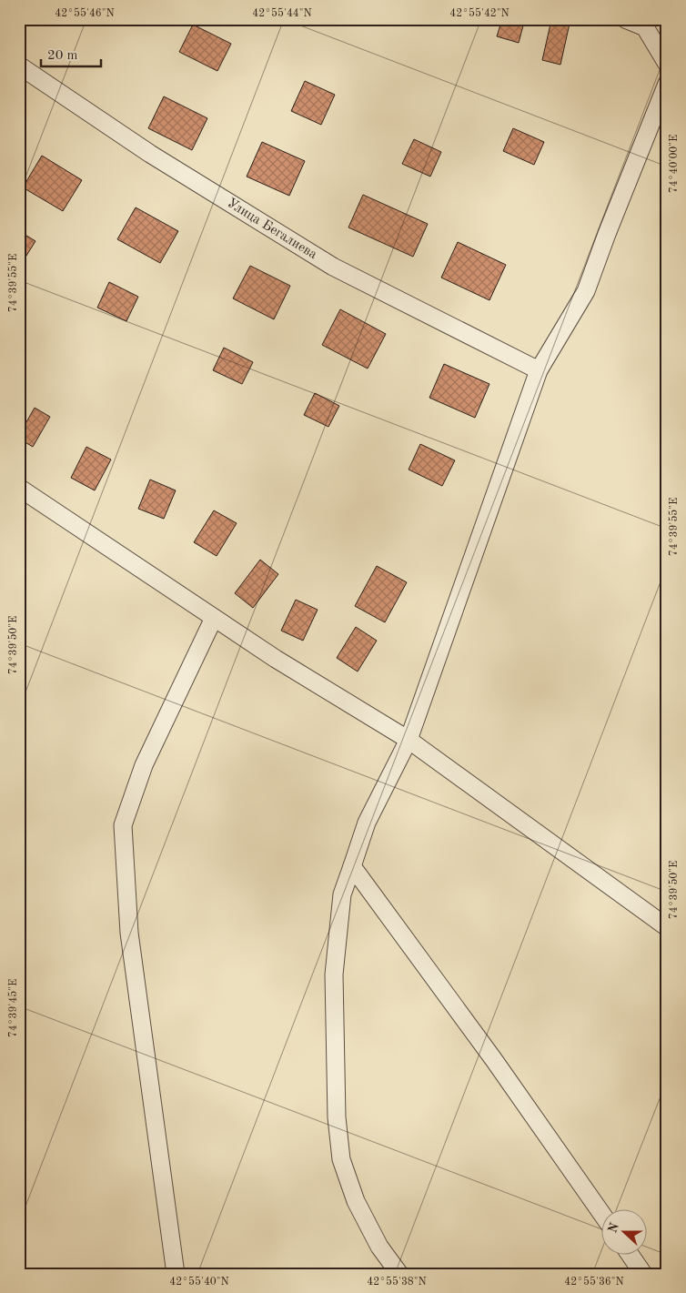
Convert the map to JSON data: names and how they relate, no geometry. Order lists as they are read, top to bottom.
{
  "streets": {
    "street": ["Улица Бегалиева"]
  },
  "scale_bar": "20 m",
  "north": "left",
  "coordinates": [
    "42°55'46\"N",
    "42°55'44\"N",
    "42°55'42\"N",
    "74°40'00\"E",
    "74°39'55\"E",
    "74°39'50\"E",
    "74°39'45\"E",
    "42°55'40\"N",
    "42°55'38\"N",
    "42°55'36\"N"
  ]
}
